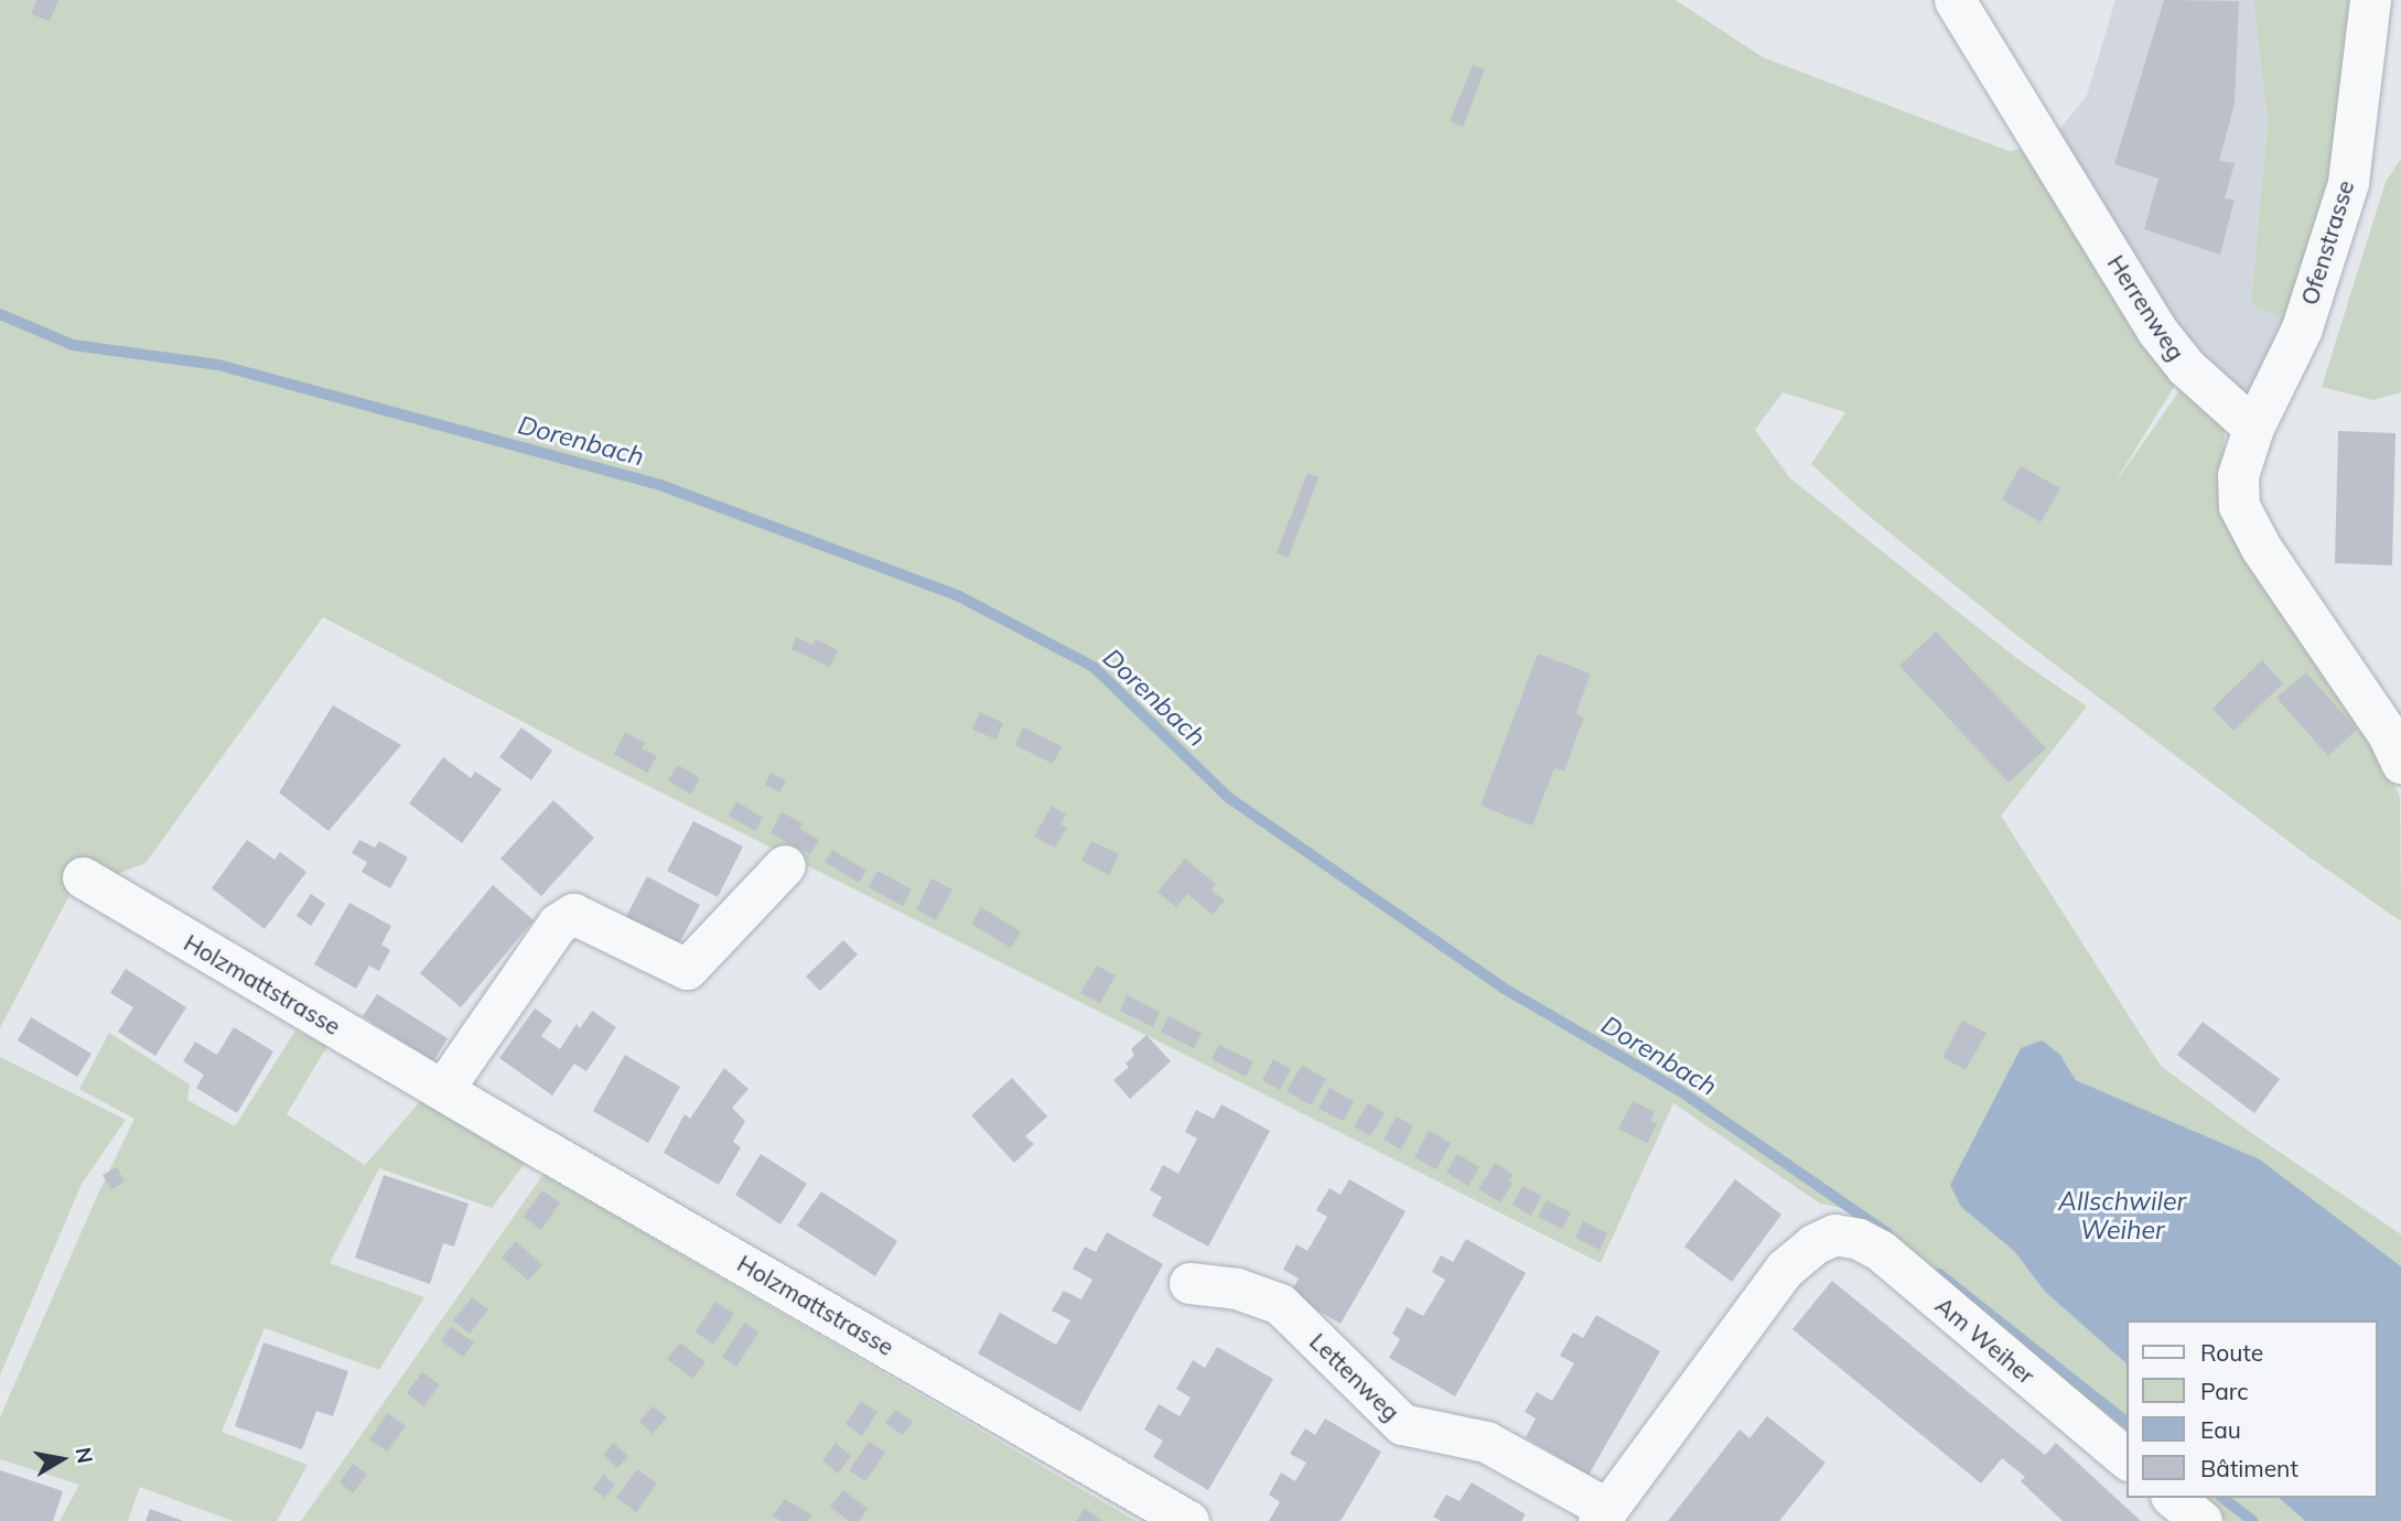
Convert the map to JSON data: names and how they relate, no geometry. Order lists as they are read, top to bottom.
{
  "streets": {
    "street": [
      "Ofenstrasse",
      "Herrenweg",
      "Holzmattstrasse",
      "Am Weiher",
      "Lettenweg"
    ]
  },
  "crossings": [
    ["Ofenstrasse", "Herrenweg"],
    ["Am Weiher", "Lettenweg"]
  ],
  "water": ["Dorenbach", "Allschwiler Weiher"],
  "legend": [
    "Route",
    "Parc",
    "Eau",
    "Bâtiment"
  ],
  "north": "right"
}
